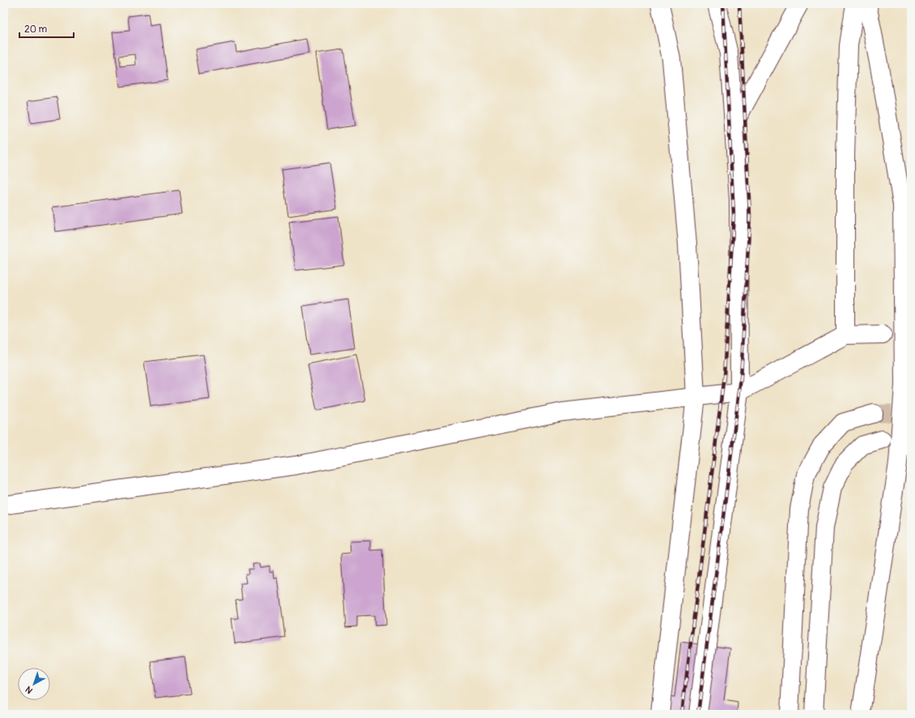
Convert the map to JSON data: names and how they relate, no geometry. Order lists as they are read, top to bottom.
{
  "scale_bar": "20 m",
  "north": "bottom left"
}
